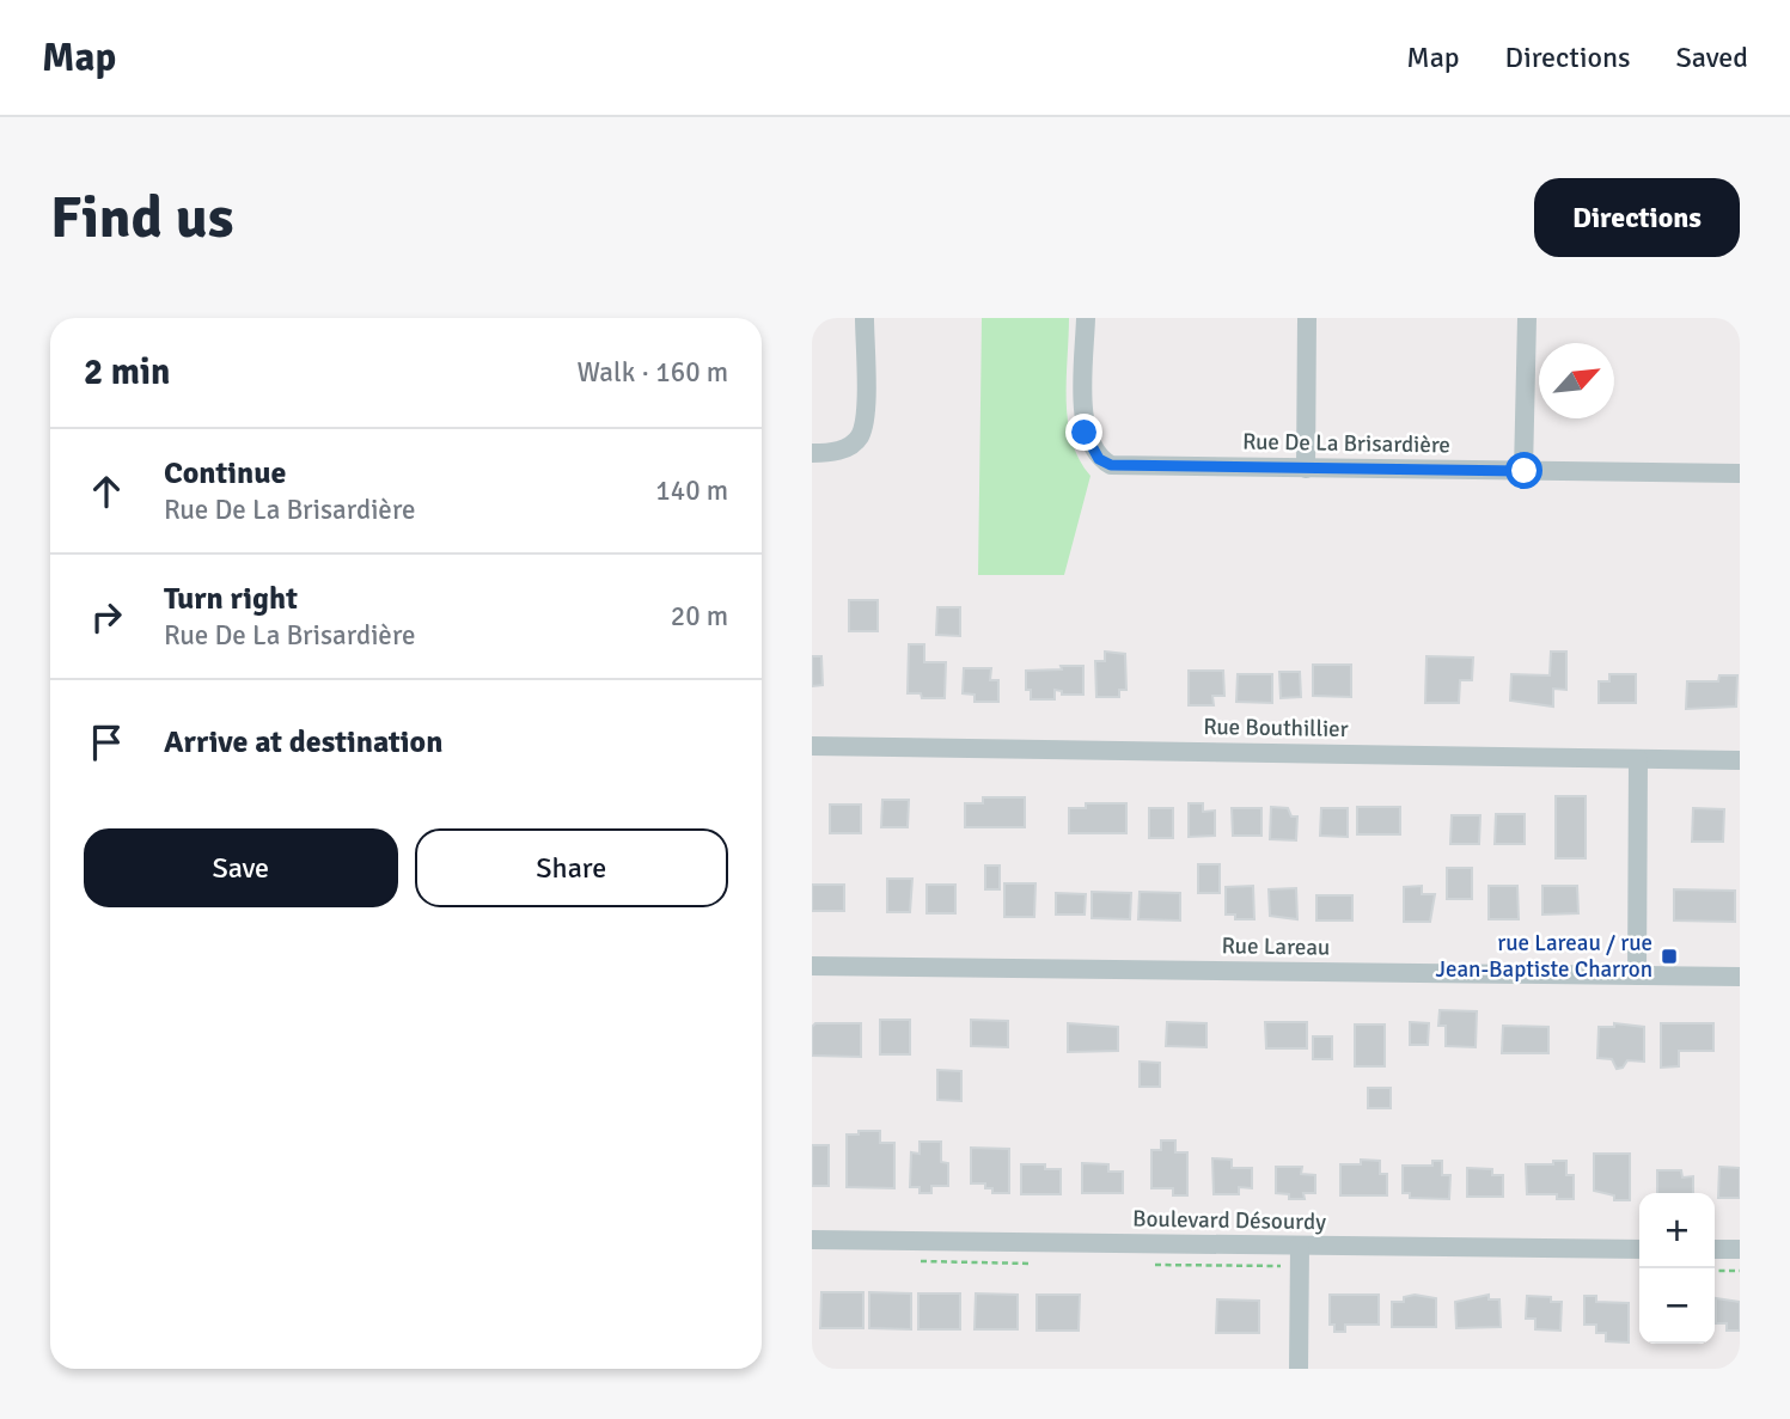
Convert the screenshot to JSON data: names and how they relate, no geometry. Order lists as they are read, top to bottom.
{
  "streets": {
    "street": [
      "Rue De La Brisardière",
      "Rue Bouthillier",
      "Rue Lareau",
      "Boulevard Désourdy"
    ]
  },
  "places": {
    "transit": ["rue Lareau / rue Jean-Baptiste Charron"]
  },
  "north": "top right",
  "page": {
    "header": "Map",
    "nav": ["Map", "Directions", "Saved"],
    "buttons": [
      "Directions",
      ["Save", "Share"]
    ],
    "title": "Find us",
    "heading": ["2 min", "Walk · 160 m"],
    "list": [
      ["Continue", "Rue De La Brisardière", "140 m"],
      ["Turn right", "Rue De La Brisardière", "20 m"],
      "Arrive at destination"
    ],
    "map_buttons": ["+", "−"]
  }
}
